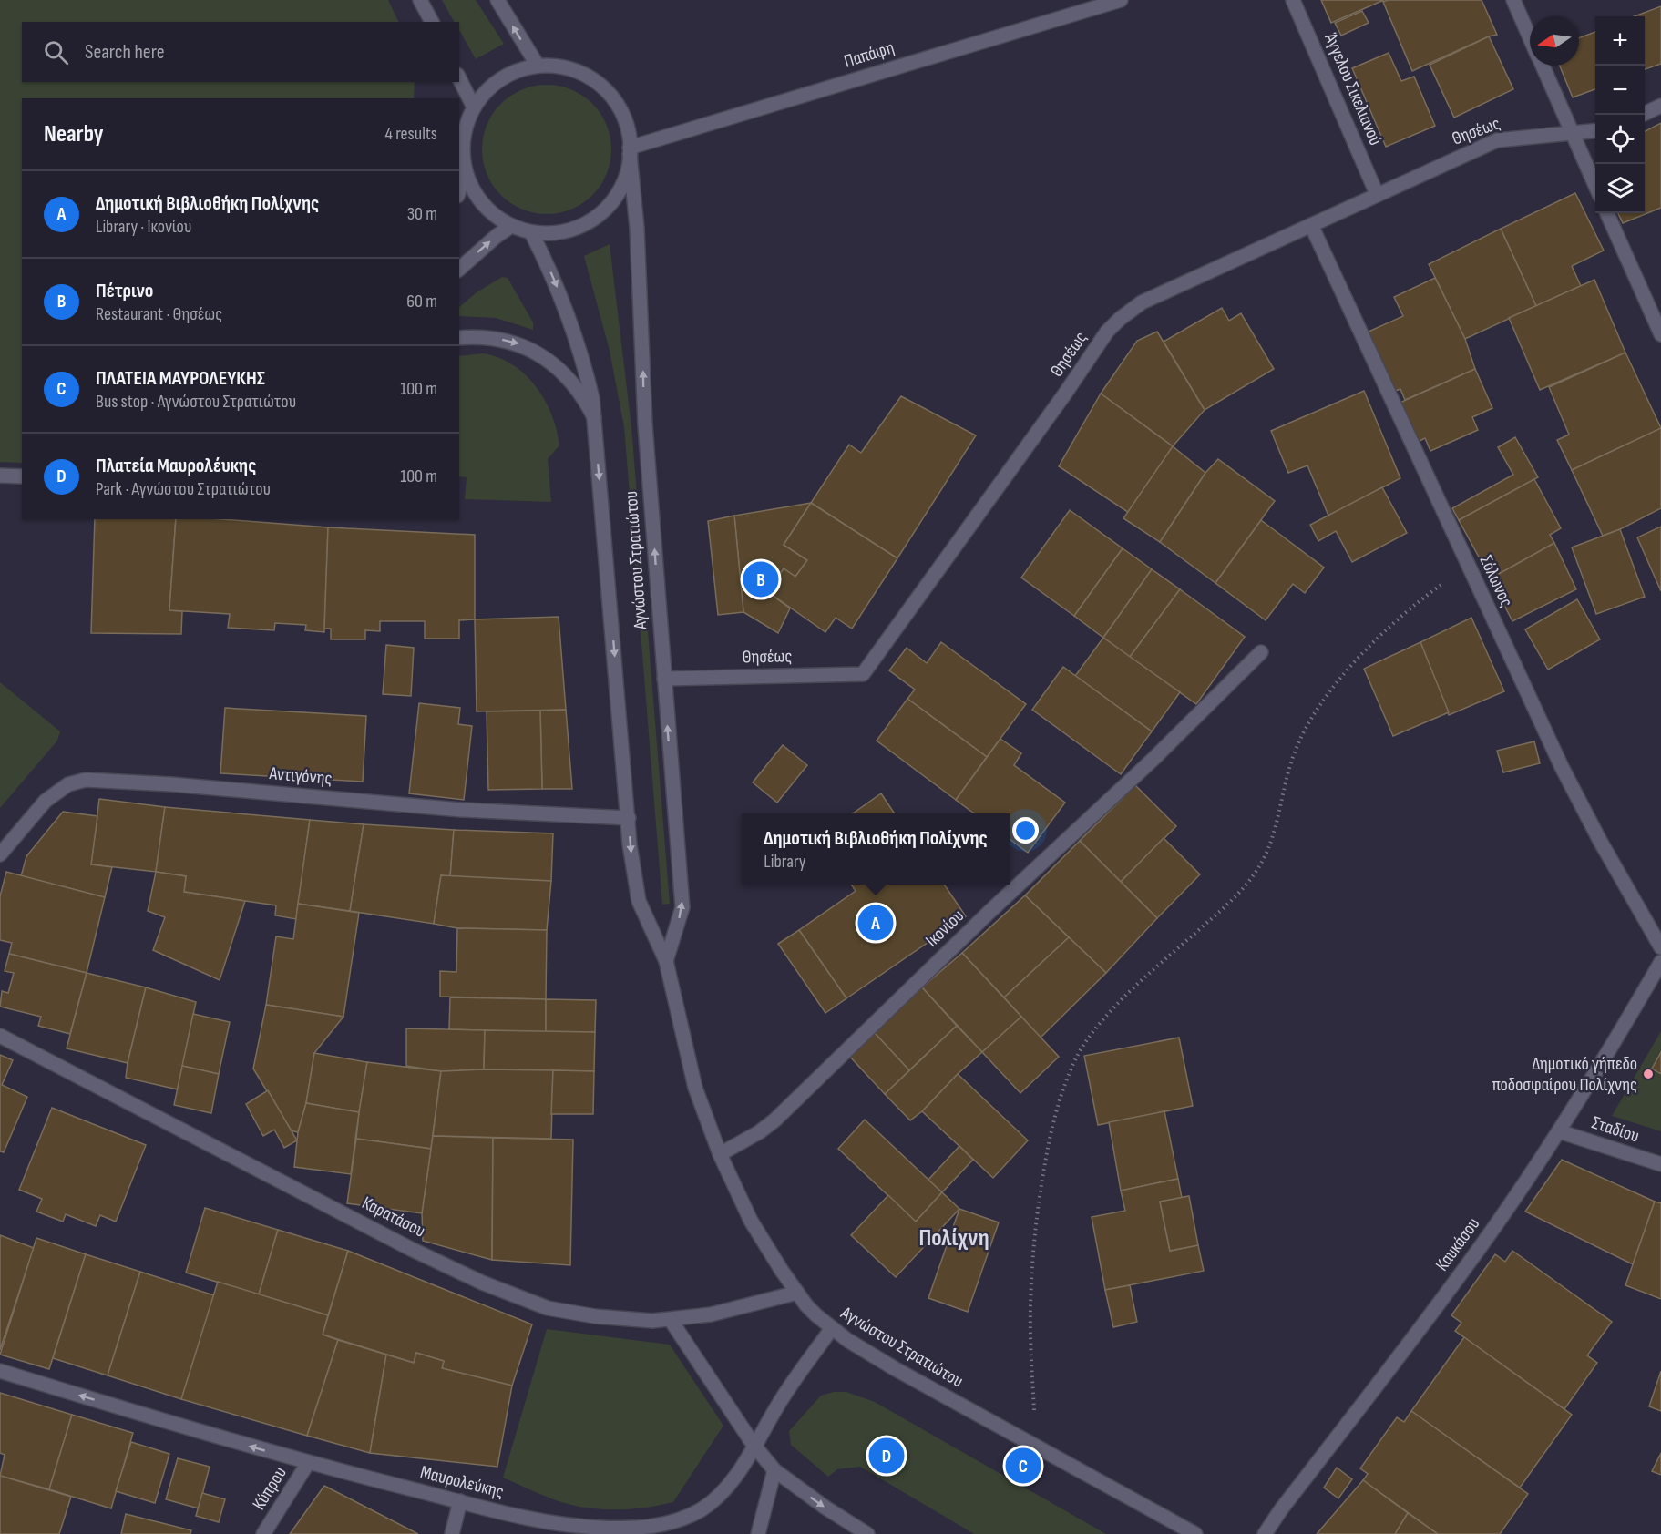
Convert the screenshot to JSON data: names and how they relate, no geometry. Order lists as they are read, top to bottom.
{
  "streets": {
    "street": [
      "Παπάφη",
      "Άγγελου Σικελιανού",
      "Θησέως",
      "Αγνώστου Στρατιώτου",
      "Σόλωνος",
      "Αντιγόνης",
      "Ικονίου",
      "Σταδίου",
      "Καρατάσου",
      "Καυκάσου",
      "Μαυρολεύκης",
      "Κύπρου"
    ]
  },
  "crossings": [
    ["Παπάφη", "Αγνώστου Στρατιώτου"],
    ["Άγγελου Σικελιανού", "Θησέως"],
    ["Θησέως", "Αγνώστου Στρατιώτου"],
    ["Θησέως", "Σόλωνος"],
    ["Αγνώστου Στρατιώτου", "Αντιγόνης"],
    ["Αγνώστου Στρατιώτου", "Ικονίου"],
    ["Αγνώστου Στρατιώτου", "Καρατάσου"],
    ["Αγνώστου Στρατιώτου", "Μαυρολεύκης"],
    ["Σταδίου", "Καυκάσου"],
    ["Μαυρολεύκης", "Κύπρου"]
  ],
  "districts": ["Πολίχνη"],
  "places": ["Δημοτικό γήπεδο ποδοσφαίρου Πολίχνης"],
  "north": "left",
  "page": {
    "map_buttons": ["+", "−"],
    "search": "Search here",
    "heading": ["Nearby", "4 results"],
    "list": [
      {
        "mark": "A",
        "name": "Δημοτική Βιβλιοθήκη Πολίχνης",
        "note": "Library · Ικονίου",
        "value": "30 m"
      },
      {
        "mark": "B",
        "name": "Πέτρινο",
        "note": "Restaurant · Θησέως",
        "value": "60 m"
      },
      {
        "mark": "C",
        "name": "ΠΛΑΤΕΙΑ ΜΑΥΡΟΛΕΥΚΗΣ",
        "note": "Bus stop · Αγνώστου Στρατιώτου",
        "value": "100 m"
      },
      {
        "mark": "D",
        "name": "Πλατεία Μαυρολέυκης",
        "note": "Park · Αγνώστου Στρατιώτου",
        "value": "100 m"
      }
    ],
    "pins": [
      "B",
      "A",
      "D",
      "C"
    ],
    "popup": ["Δημοτική Βιβλιοθήκη Πολίχνης", "Library"]
  }
}
